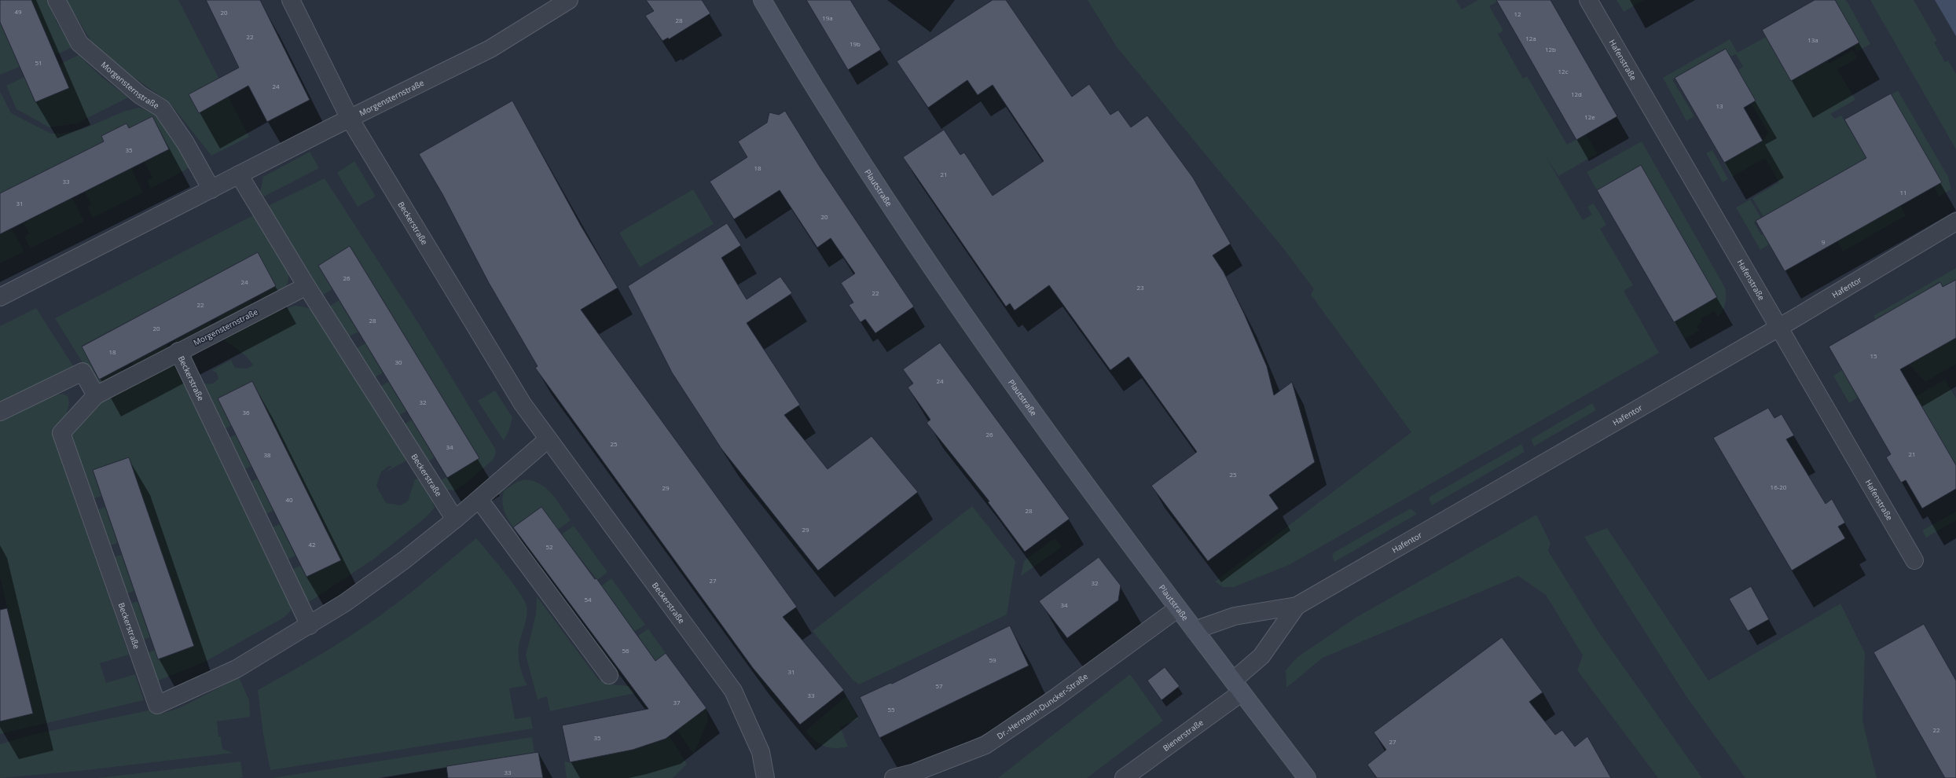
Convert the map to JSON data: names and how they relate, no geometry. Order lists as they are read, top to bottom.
{
  "streets": {
    "main road": ["Plautstraße"],
    "street": [
      "Hafenstraße",
      "Morgensternstraße",
      "Beckerstraße",
      "Hafentor",
      "Dr.-Hermann-Duncker-Straße",
      "Bienerstraße"
    ]
  },
  "crossings": [
    ["Hafenstraße", "Hafentor"],
    ["Morgensternstraße", "Beckerstraße"],
    ["Plautstraße", "Hafentor"],
    ["Plautstraße", "Dr.-Hermann-Duncker-Straße"],
    ["Plautstraße", "Bienerstraße"],
    ["Hafentor", "Bienerstraße"]
  ],
  "house_numbers": [
    "49",
    "20",
    "12",
    "19a",
    "28",
    "22",
    "12a",
    "13a",
    "19b",
    "12b",
    "51",
    "12c",
    "24",
    "12d",
    "13",
    "12e",
    "35",
    "18",
    "21",
    "33",
    "11",
    "31",
    "20",
    "9",
    "26",
    "24",
    "23",
    "22",
    "22",
    "28",
    "20",
    "18",
    "15",
    "30",
    "24",
    "32",
    "36",
    "26",
    "25",
    "34",
    "21",
    "38",
    "25",
    "16-20",
    "29",
    "40",
    "28",
    "29",
    "42",
    "52",
    "27",
    "32",
    "54",
    "34",
    "56",
    "59",
    "31",
    "57",
    "33",
    "37",
    "55",
    "22",
    "35",
    "27",
    "33"
  ]
}
